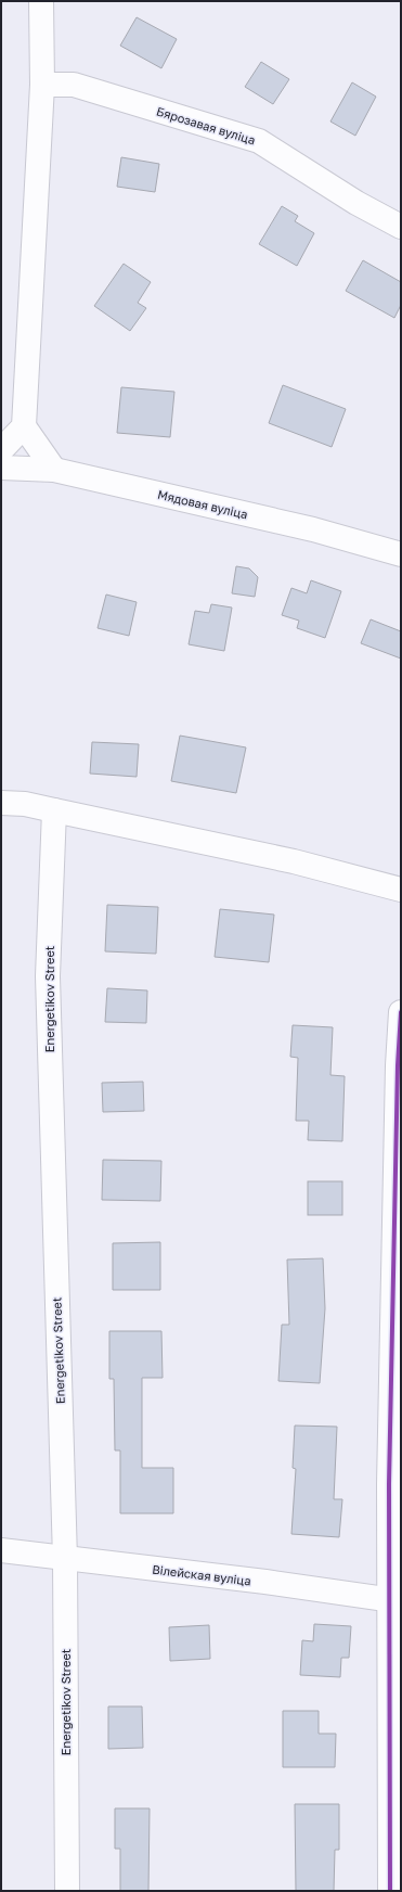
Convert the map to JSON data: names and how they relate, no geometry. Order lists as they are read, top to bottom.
{
  "streets": {
    "street": [
      "Бярозавая вуліца",
      "Мядовая вуліца",
      "Energetikov Street",
      "Вілейская вуліца"
    ]
  },
  "crossings": [
    ["Energetikov Street", "Вілейская вуліца"]
  ]
}
